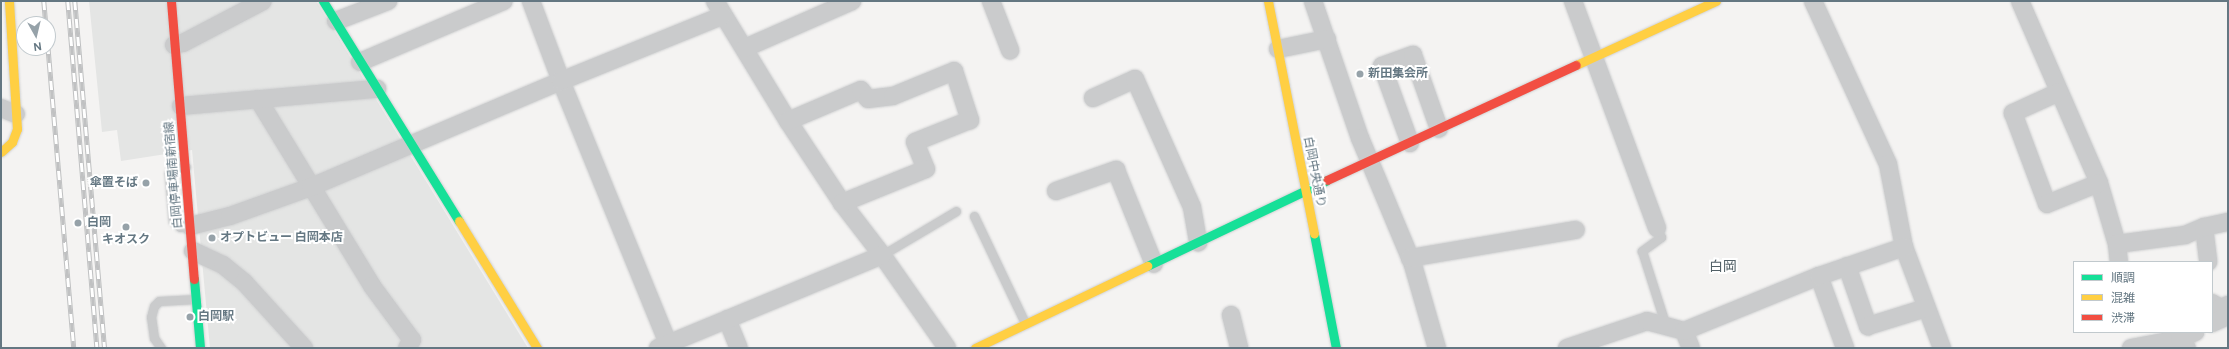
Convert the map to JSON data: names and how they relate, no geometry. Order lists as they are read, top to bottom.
{
  "streets": {
    "street": ["白岡中央通り", "白岡停車場南新宿線"]
  },
  "districts": ["白岡"],
  "places": [
    "新田集会所",
    "傘置そば",
    "白岡",
    "キオスク",
    "オプトビュー 白岡本店",
    "白岡駅"
  ],
  "legend": ["順調", "混雑", "渋滞"],
  "north": "bottom"
}
